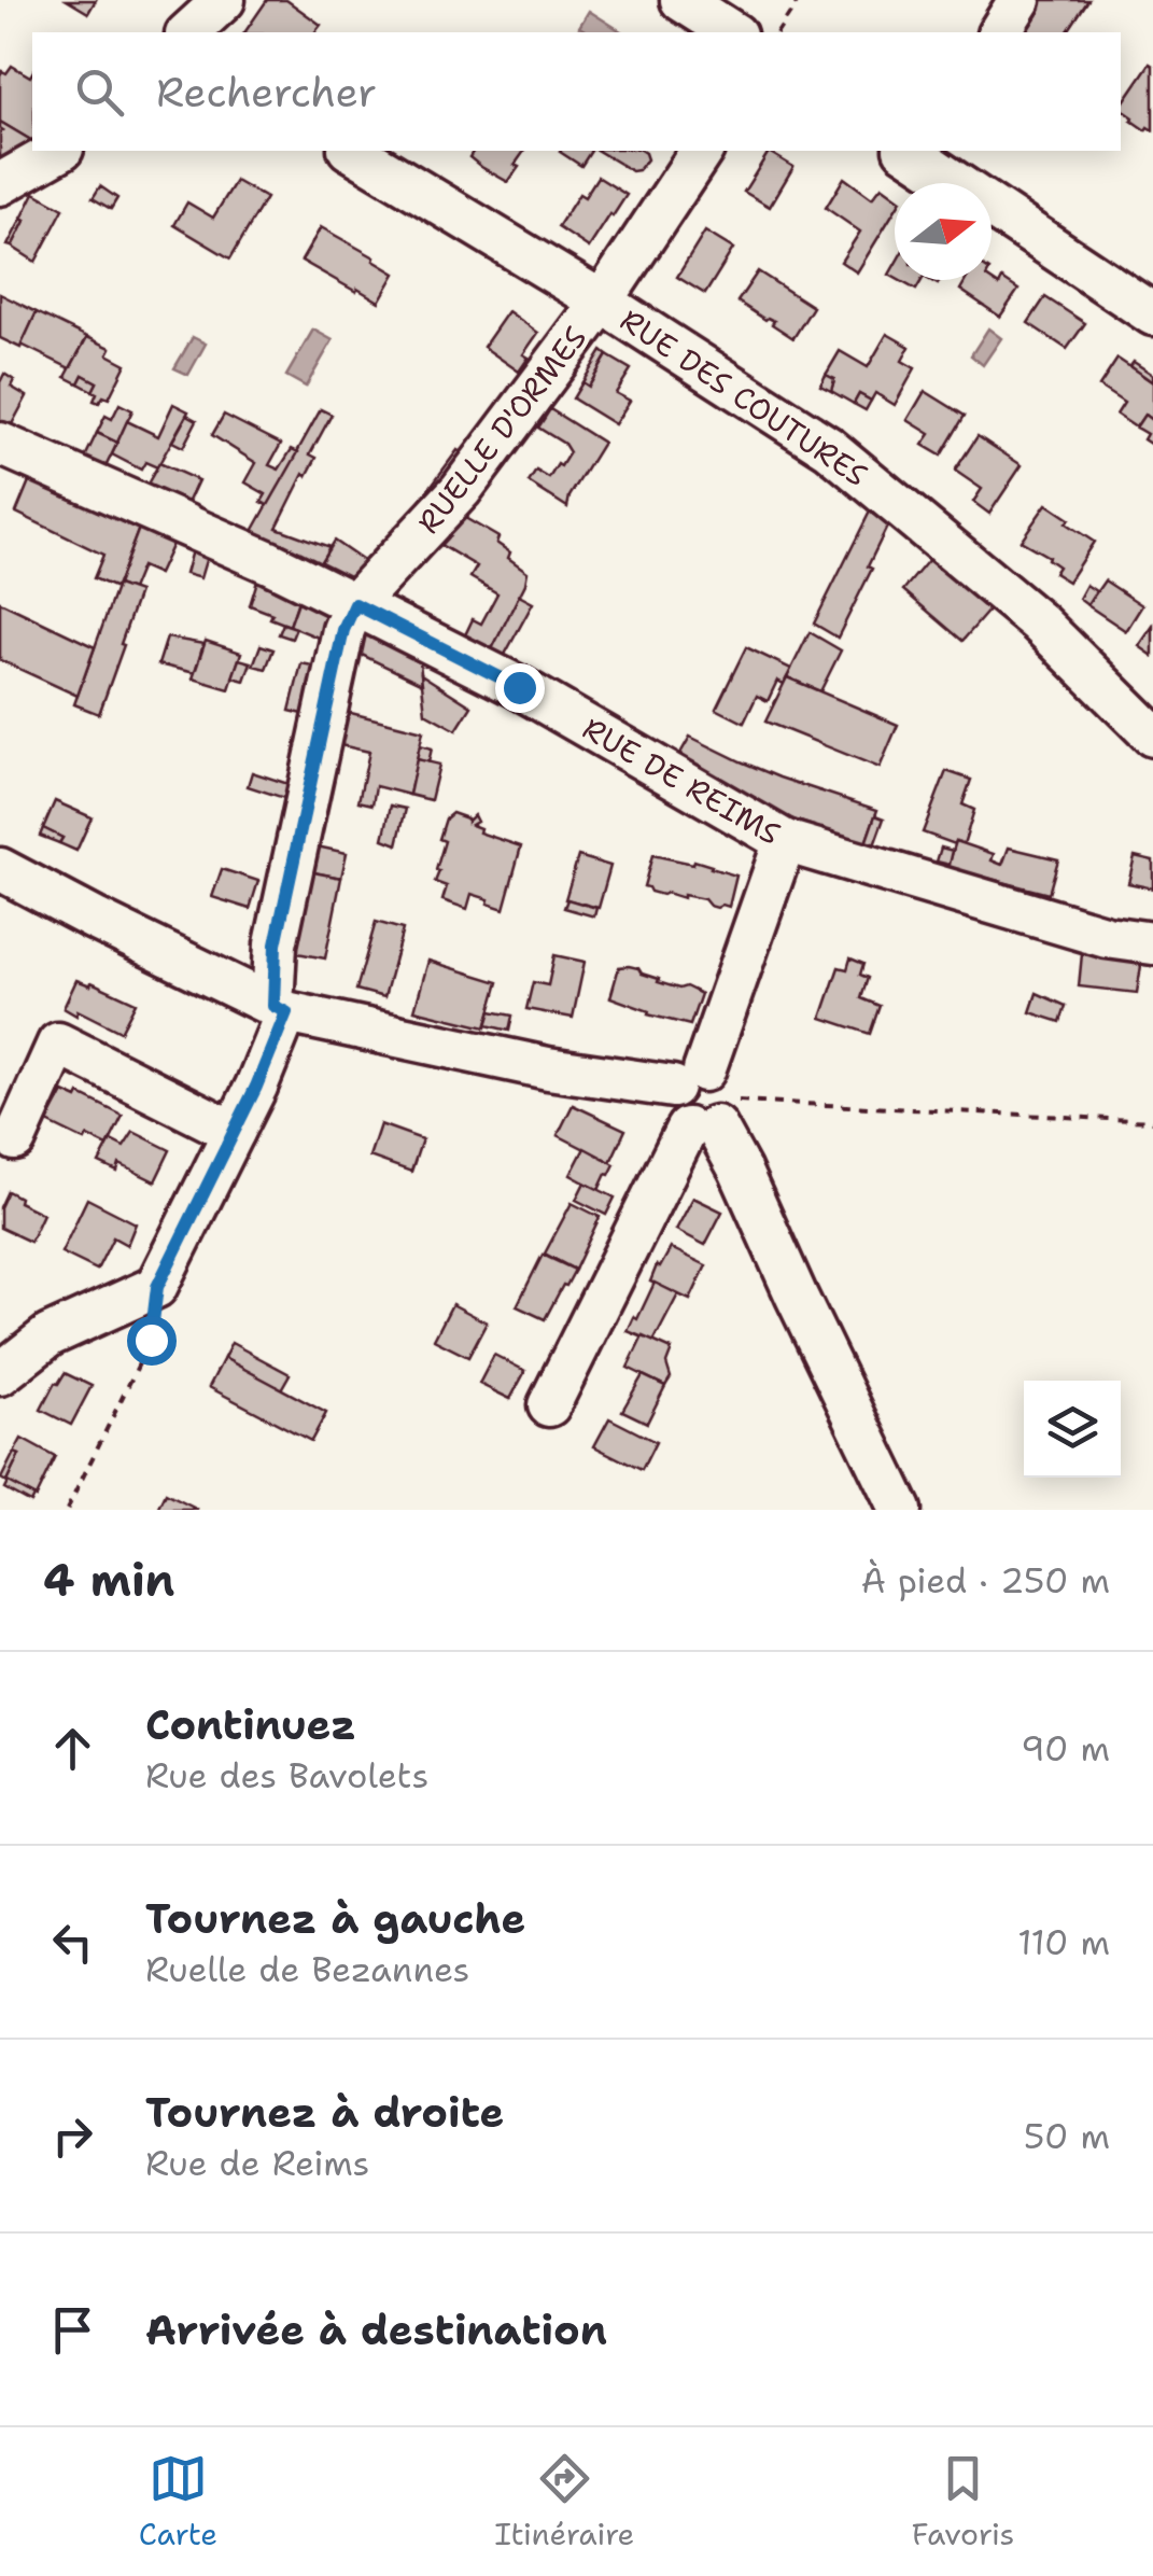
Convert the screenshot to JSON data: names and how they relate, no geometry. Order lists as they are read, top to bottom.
{
  "streets": {
    "street": ["RUE DES COUTURES", "RUELLE D'ORMES", "RUE DE REIMS"]
  },
  "crossings": [
    ["RUE DES COUTURES", "RUELLE D'ORMES"],
    ["RUELLE D'ORMES", "RUE DE REIMS"]
  ],
  "north": "right",
  "page": {
    "search": "Rechercher",
    "heading": ["4 min", "À pied · 250 m"],
    "list": [
      ["Continuez", "Rue des Bavolets", "90 m"],
      ["Tournez à gauche", "Ruelle de Bezannes", "110 m"],
      ["Tournez à droite", "Rue de Reims", "50 m"],
      "Arrivée à destination"
    ],
    "nav": ["Carte", "Itinéraire", "Favoris"]
  }
}
